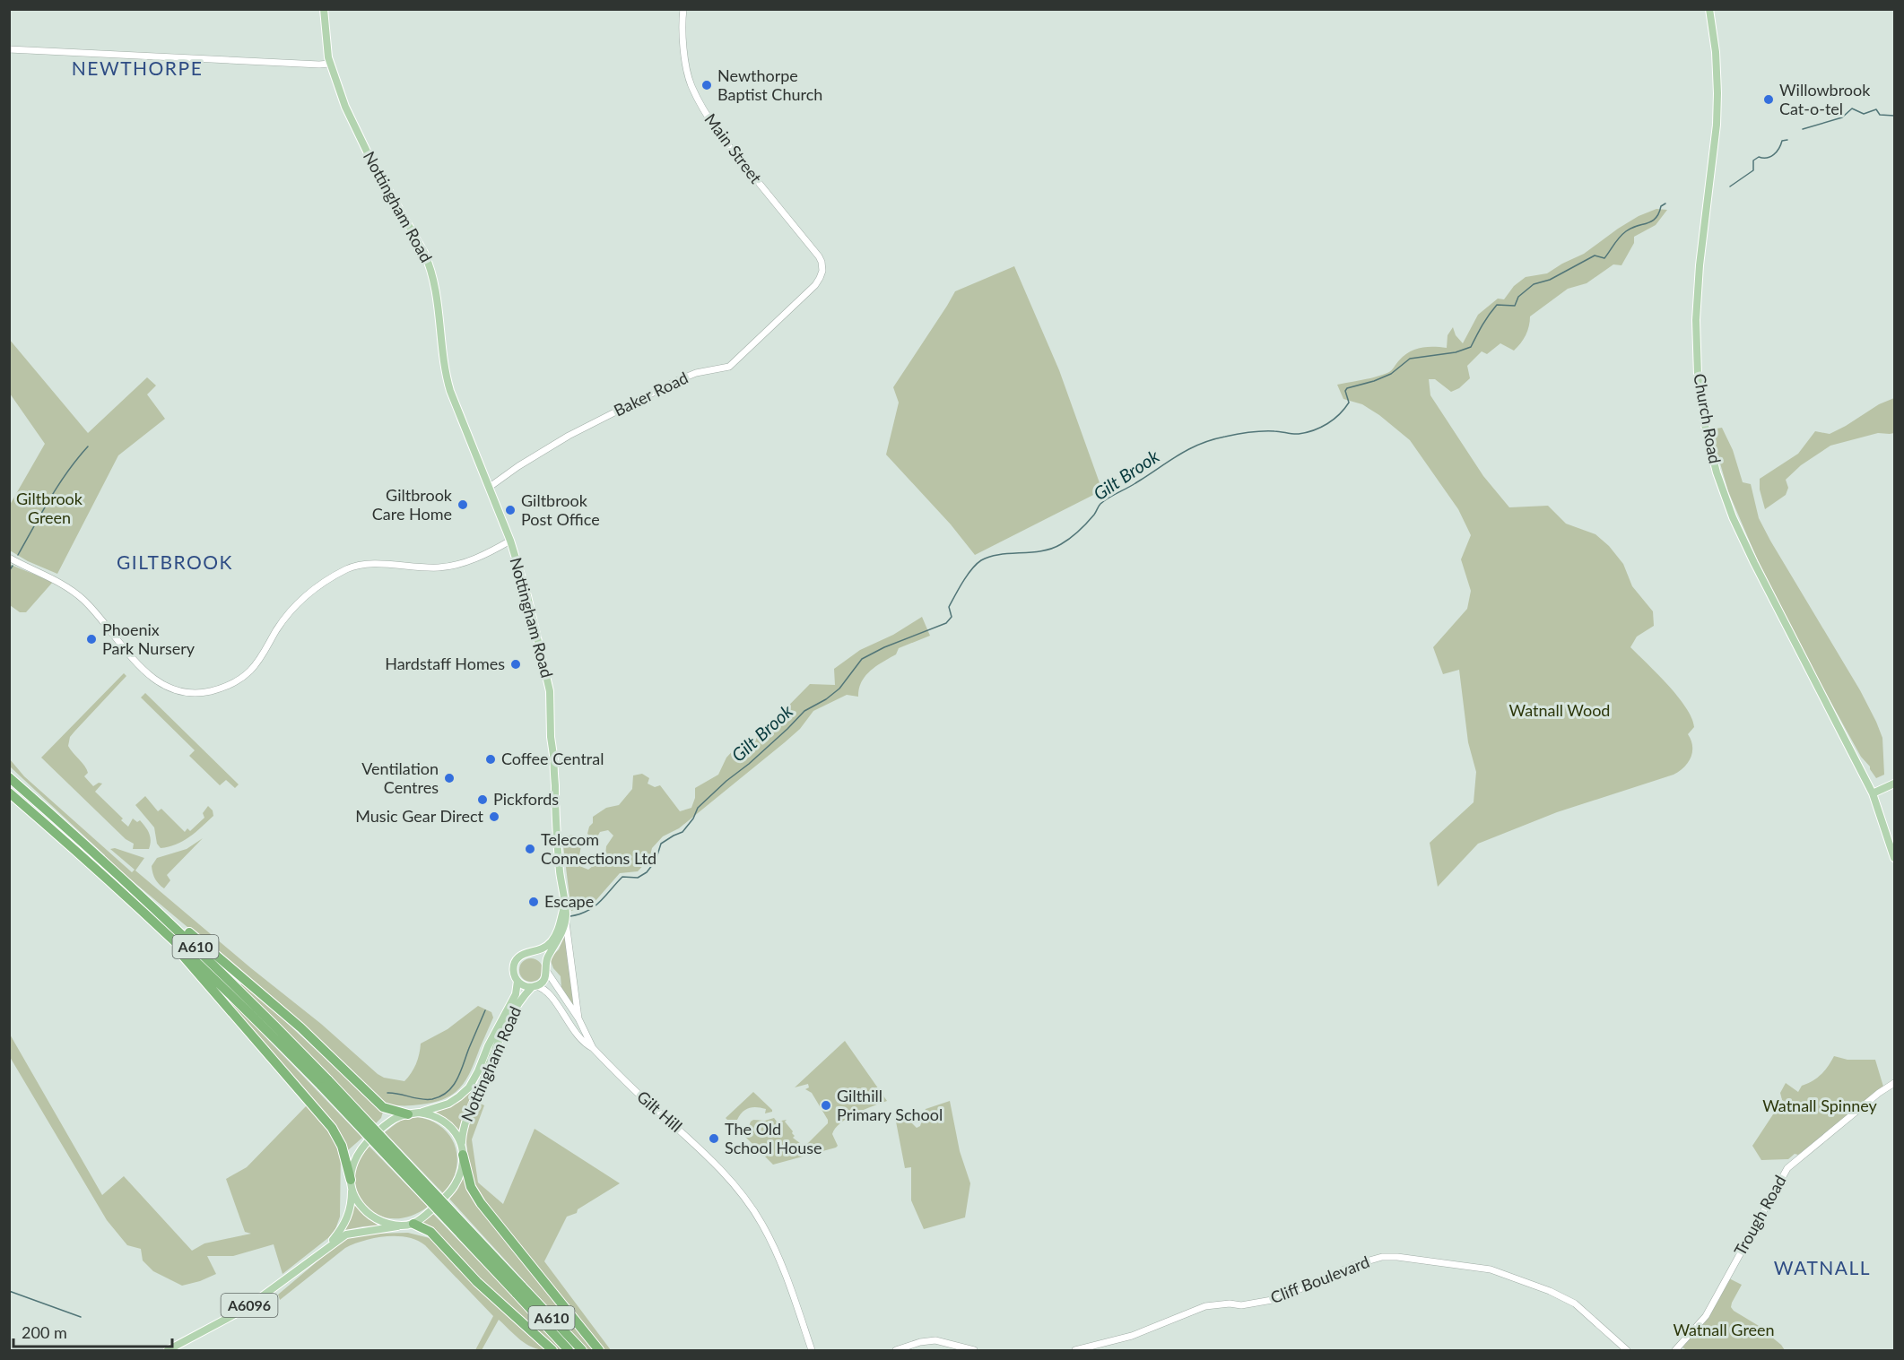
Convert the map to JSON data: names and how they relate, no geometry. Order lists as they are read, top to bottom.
{
  "streets": {
    "highway": ["A610"],
    "main road": ["Nottingham Road", "Church Road", "A6096"],
    "street": [
      "Main Street",
      "Baker Road",
      "Gilt Hill",
      "Trough Road",
      "Cliff Boulevard"
    ]
  },
  "crossings": [
    ["Main Street", "Baker Road"],
    ["Nottingham Road", "Baker Road"],
    ["Nottingham Road", "Gilt Hill"],
    ["Nottingham Road", "A6096"]
  ],
  "districts": ["NEWTHORPE", "GILTBROOK", "WATNALL"],
  "water": ["Gilt Brook"],
  "parks": [
    "Giltbrook Green",
    "Watnall Wood",
    "Watnall Spinney",
    "Watnall Green"
  ],
  "places": [
    "Newthorpe Baptist Church",
    "Willowbrook Cat-o-tel",
    "Giltbrook Care Home",
    "Giltbrook Post Office",
    "Phoenix Park Nursery",
    "Hardstaff Homes",
    "Coffee Central",
    "Ventilation Centres",
    "Pickfords",
    "Music Gear Direct",
    "Telecom Connections Ltd",
    "Escape",
    "Gilthill Primary School",
    "The Old School House"
  ],
  "scale_bar": "200 m"
}
